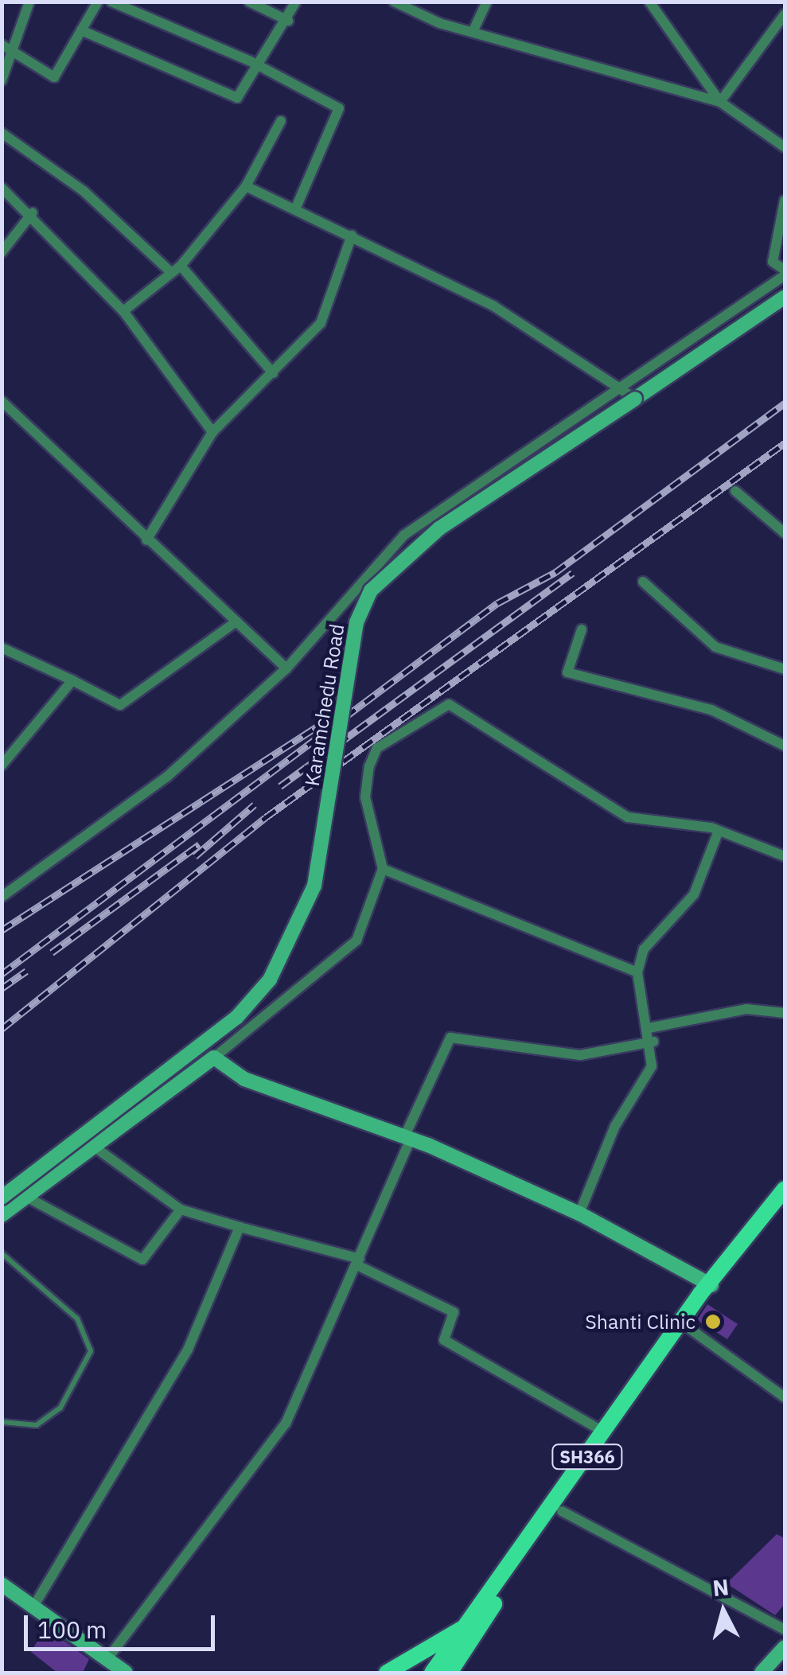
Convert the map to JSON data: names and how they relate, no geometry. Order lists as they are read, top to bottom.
{
  "streets": {
    "main road": ["SH366"],
    "street": ["Karamchedu Road"]
  },
  "places": ["Shanti Clinic"],
  "scale_bar": "100 m",
  "north": "top"
}
